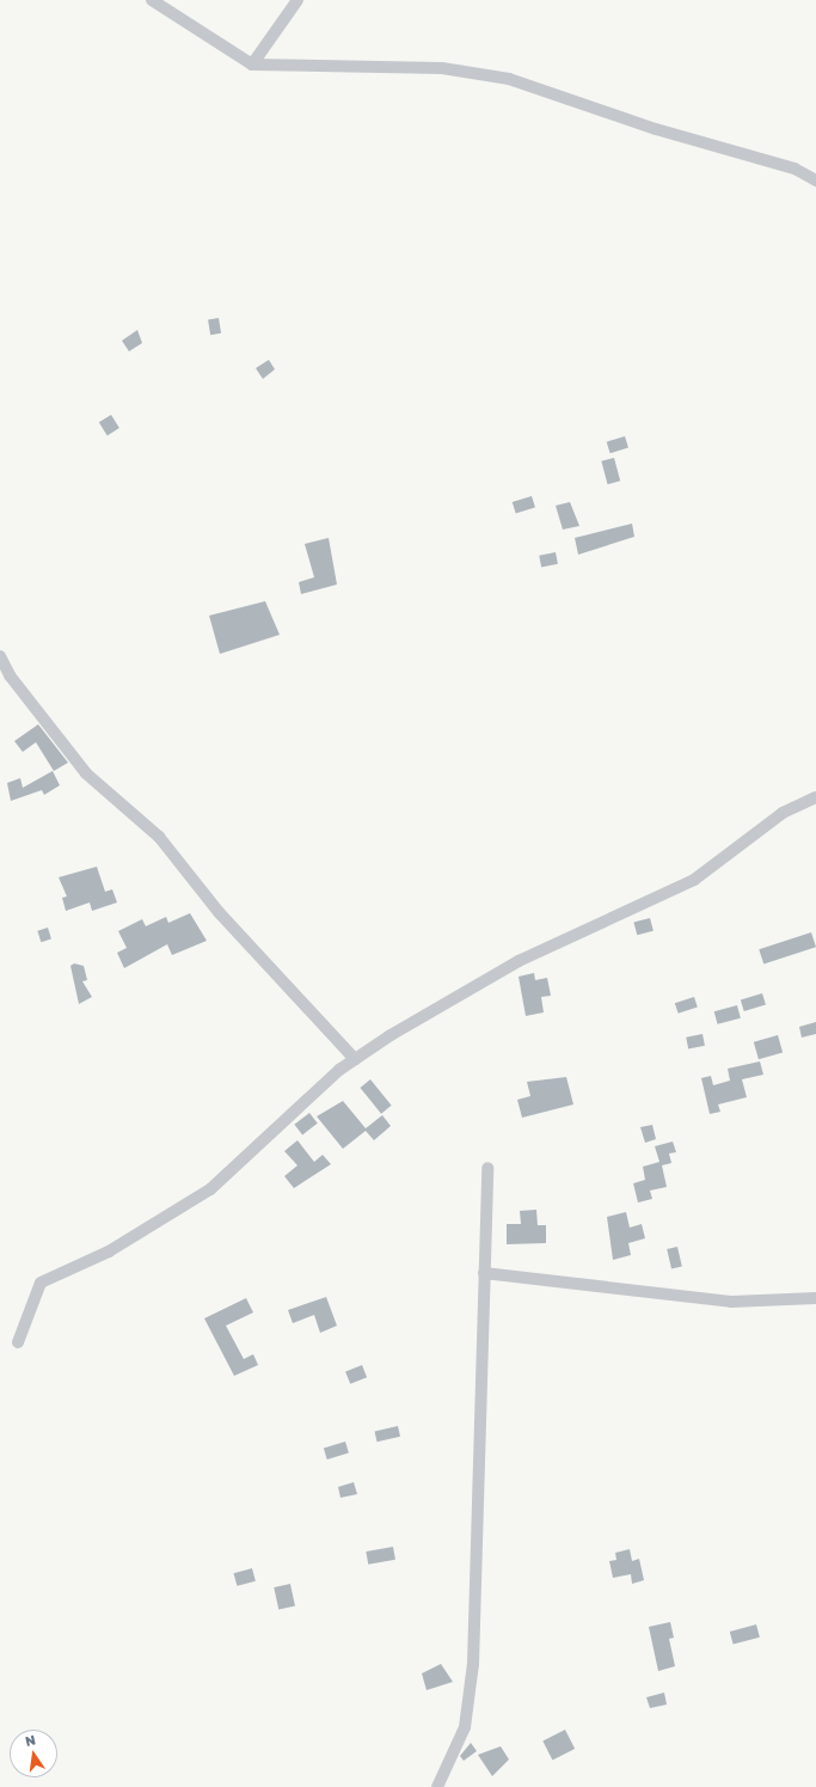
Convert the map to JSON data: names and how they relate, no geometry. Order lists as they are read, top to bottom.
{
  "north": "top"
}
